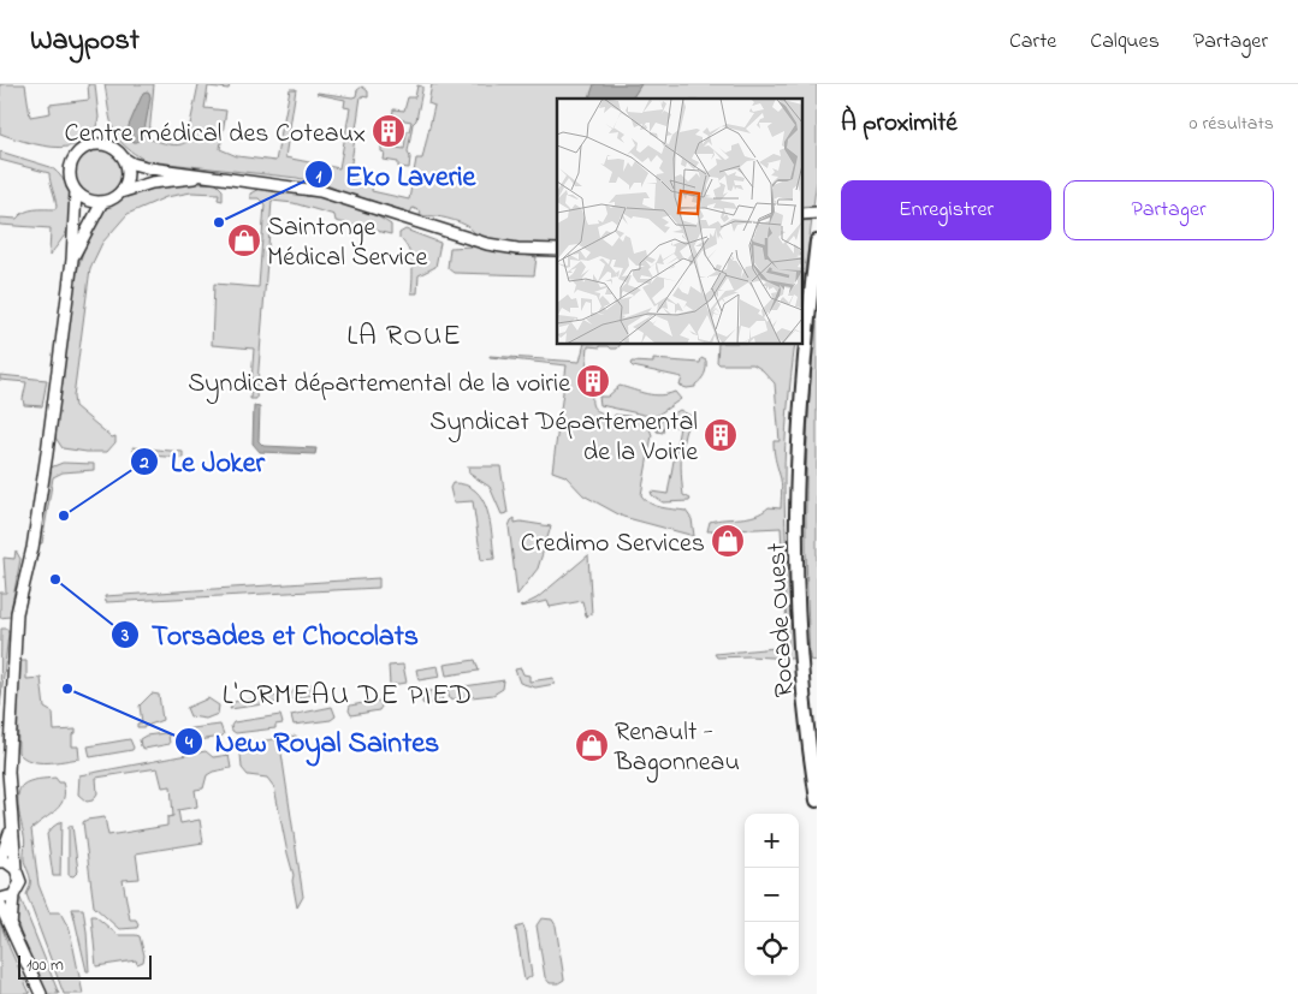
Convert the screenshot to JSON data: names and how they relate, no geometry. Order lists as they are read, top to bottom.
{
  "streets": {
    "main road": ["Rocade Ouest"]
  },
  "districts": ["LA ROUE", "L'ORMEAU DE PIED"],
  "places": {
    "building": ["Centre médical des Coteaux", "Syndicat départemental de la voirie", "Syndicat Départemental de la Voirie"],
    "other": [
      "Eko Laverie",
      "Le Joker",
      "Torsades et Chocolats",
      "New Royal Saintes"
    ],
    "shop": ["Saintonge Médical Service", "Credimo Services", "Renault - Bagonneau"]
  },
  "scale_bar": "100 m",
  "page": {
    "header": "Waypost",
    "nav": ["Carte", "Calques", "Partager"],
    "heading": ["À proximité", "0 résultats"],
    "buttons": ["Enregistrer", "Partager"],
    "map_buttons": ["+", "−"],
    "scale": "100 m"
  }
}
